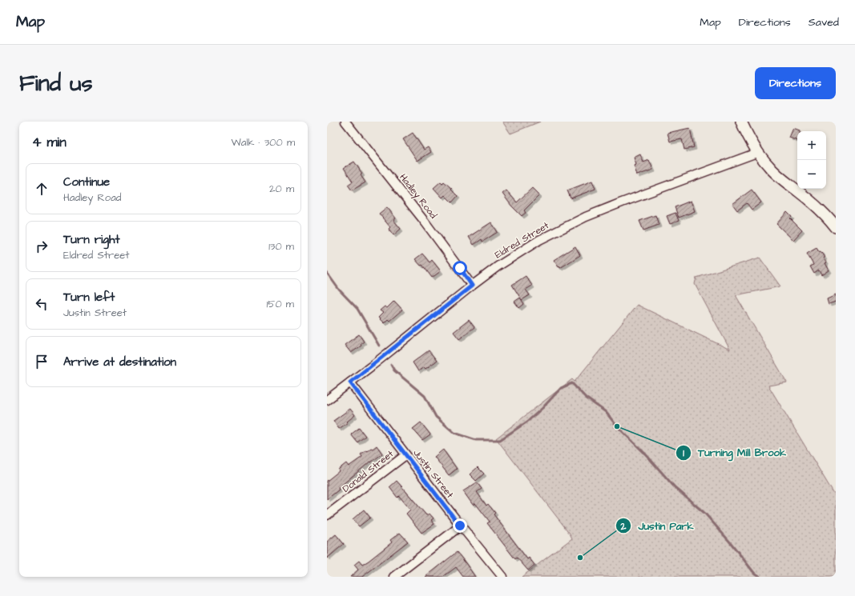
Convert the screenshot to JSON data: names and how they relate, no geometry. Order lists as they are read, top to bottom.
{
  "streets": {
    "street": [
      "Hadley Road",
      "Eldred Street",
      "Donald Street",
      "Justin Street"
    ]
  },
  "crossings": [
    ["Hadley Road", "Eldred Street"],
    ["Eldred Street", "Justin Street"],
    ["Donald Street", "Justin Street"]
  ],
  "places": ["Turning Mill Brook", "Justin Park"],
  "page": {
    "header": "Map",
    "nav": ["Map", "Directions", "Saved"],
    "buttons": "Directions",
    "title": "Find us",
    "heading": ["4 min", "Walk · 300 m"],
    "map_buttons": ["+", "−"],
    "list": [
      ["Continue", "Hadley Road", "20 m"],
      ["Turn right", "Eldred Street", "130 m"],
      ["Turn left", "Justin Street", "150 m"],
      "Arrive at destination"
    ]
  }
}
